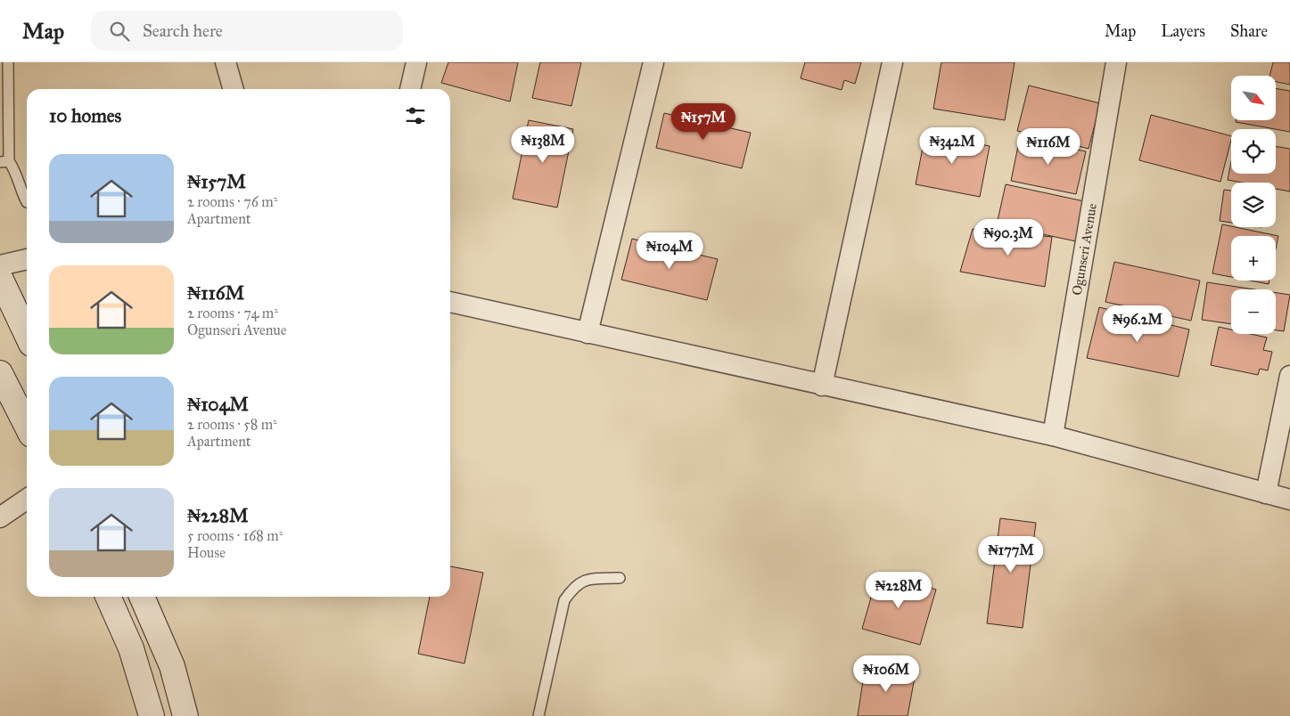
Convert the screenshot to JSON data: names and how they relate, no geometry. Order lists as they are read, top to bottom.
{
  "streets": {
    "street": ["Ogunseri Avenue"]
  },
  "north": "bottom right",
  "page": {
    "header": "Map",
    "search": "Search here",
    "nav": ["Map", "Layers", "Share"],
    "map_buttons": ["+", "−"],
    "heading": "10 homes",
    "price": [
      "₦157M",
      "₦138M",
      "₦342M",
      "₦116M",
      "₦90.3M",
      "₦104M",
      "₦96.2M",
      "₦177M",
      "₦228M",
      "₦106M"
    ],
    "list": [
      {
        "name": "₦157M",
        "note": "2 rooms · 76 m² · Apartment"
      },
      {
        "name": "₦116M",
        "note": "2 rooms · 74 m² · Ogunseri Avenue"
      },
      {
        "name": "₦104M",
        "note": "2 rooms · 58 m² · Apartment"
      },
      {
        "name": "₦228M",
        "note": "5 rooms · 168 m² · House"
      }
    ]
  }
}
